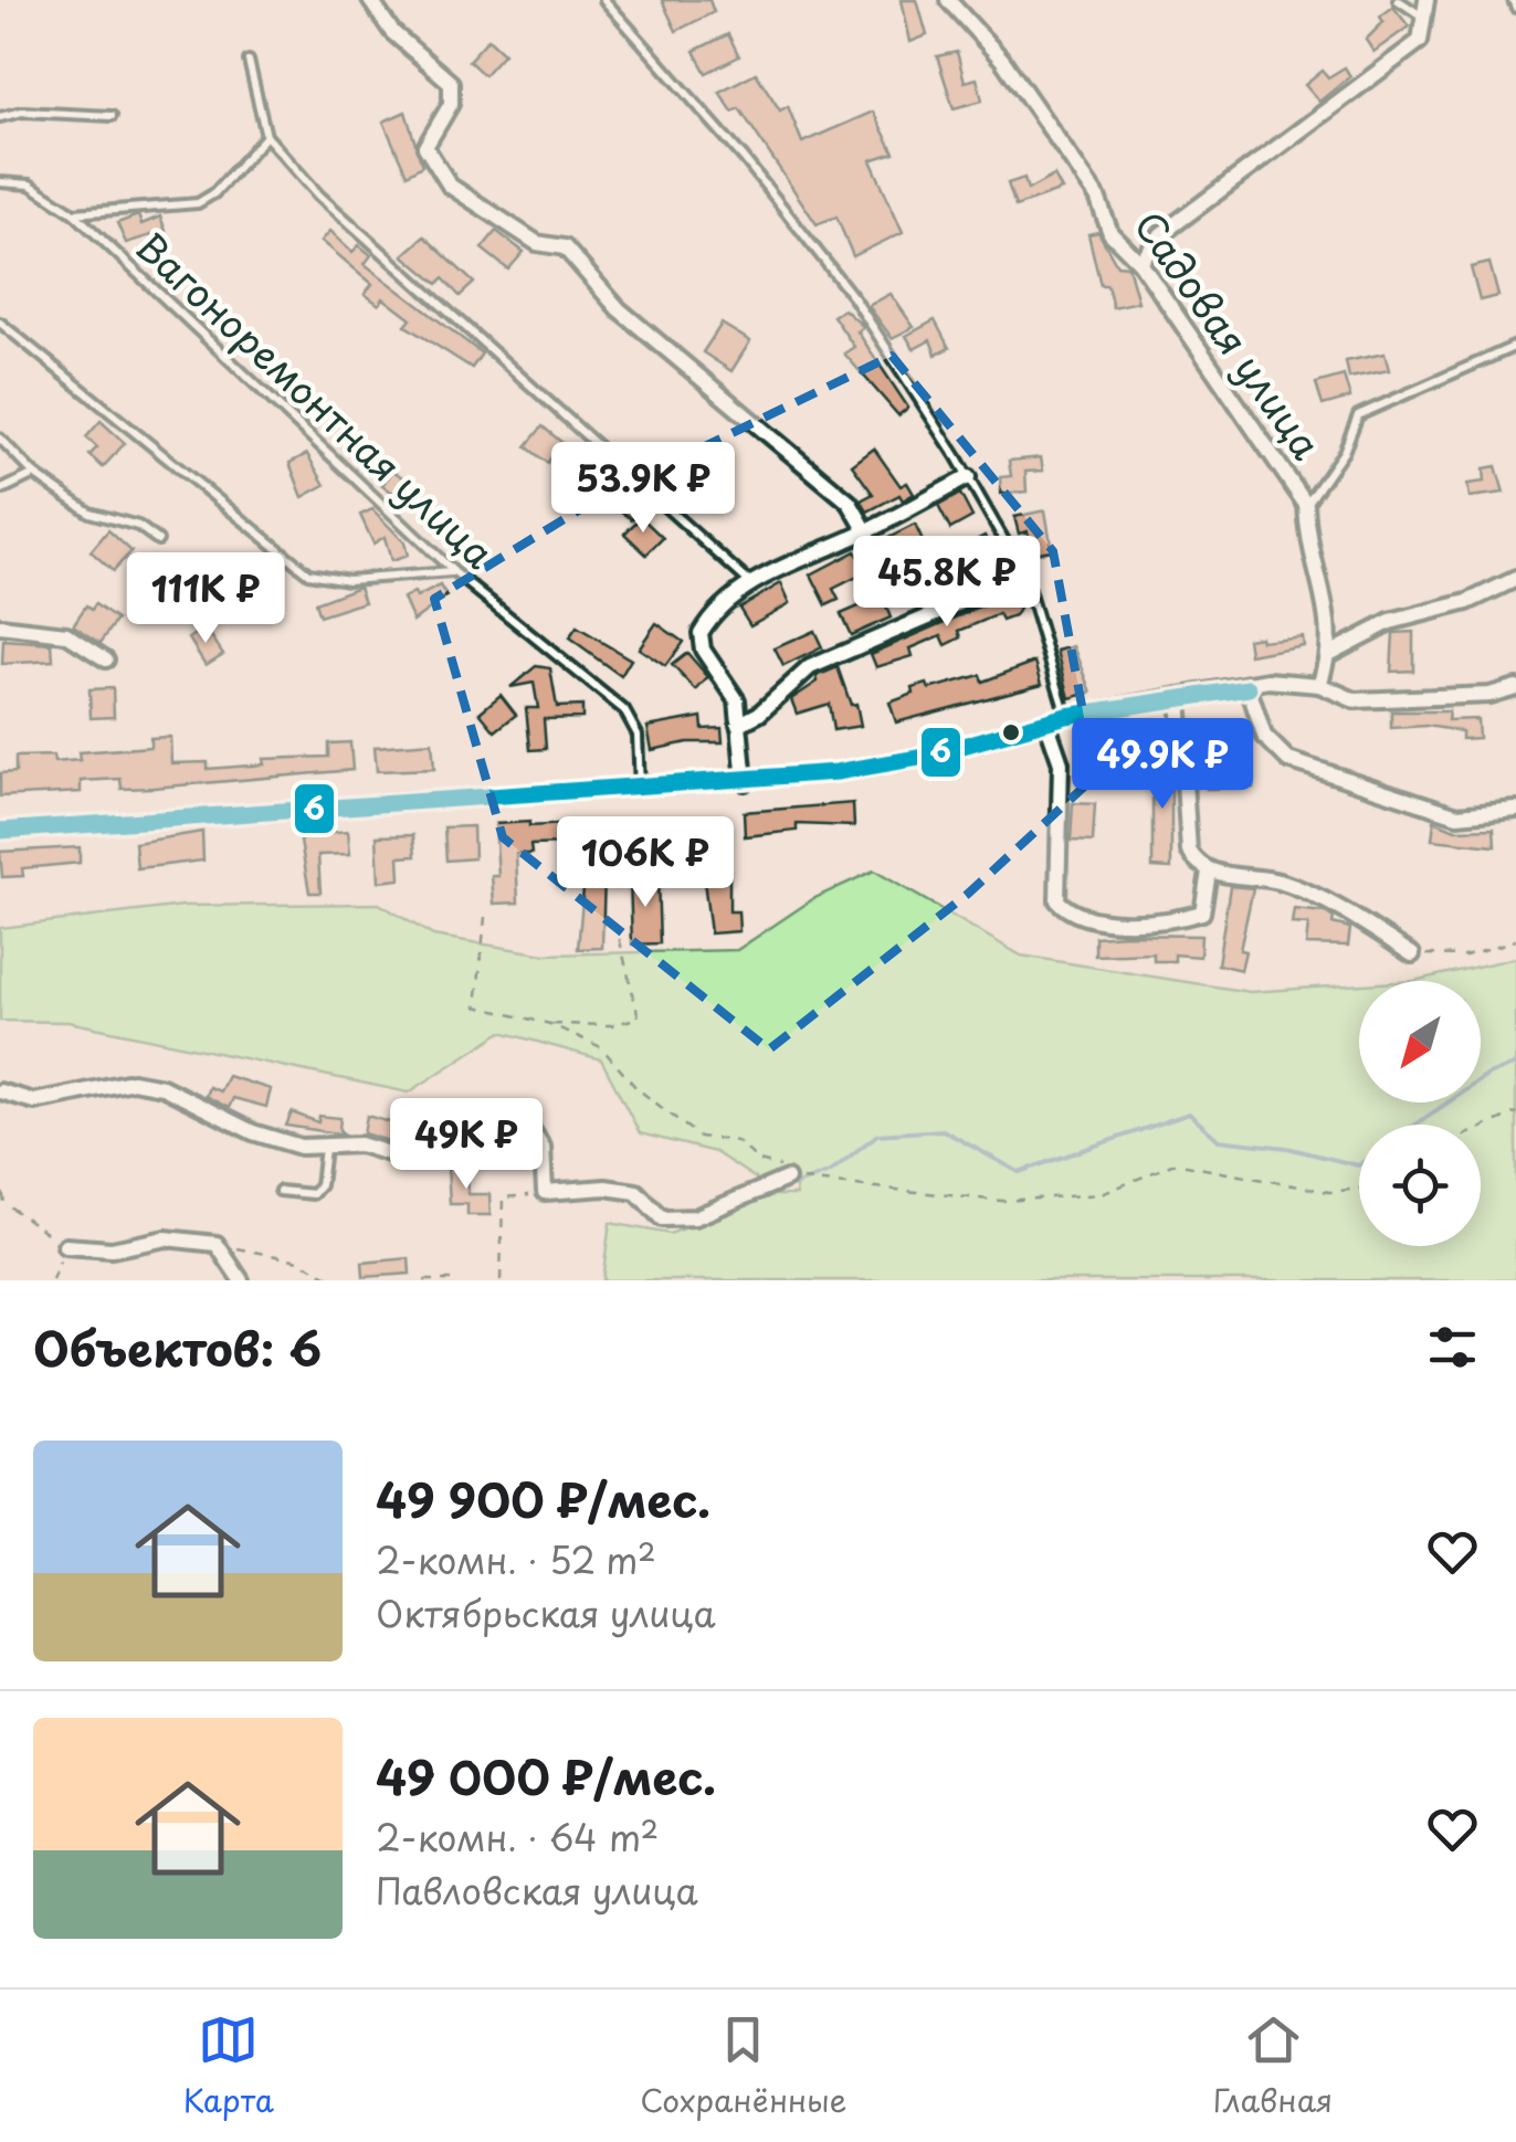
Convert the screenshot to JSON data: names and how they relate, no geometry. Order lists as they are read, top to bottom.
{
  "streets": {
    "street": ["Садовая улица"],
    "lane": ["Вагоноремонтная улица"]
  },
  "lines": ["transit line 6"],
  "north": "bottom left",
  "page": {
    "price": [
      "53.9K ₽",
      "45.8K ₽",
      "111K ₽",
      "49.9K ₽",
      "106K ₽",
      "49K ₽"
    ],
    "heading": "Объектов: 6",
    "list": [
      {
        "name": "49 900 ₽/мес.",
        "note": "2-комн. · 52 m² · Октябрьская улица"
      },
      {
        "name": "49 000 ₽/мес.",
        "note": "2-комн. · 64 m² · Павловская улица"
      }
    ],
    "tabs": ["Карта", "Сохранённые", "Главная"]
  }
}
